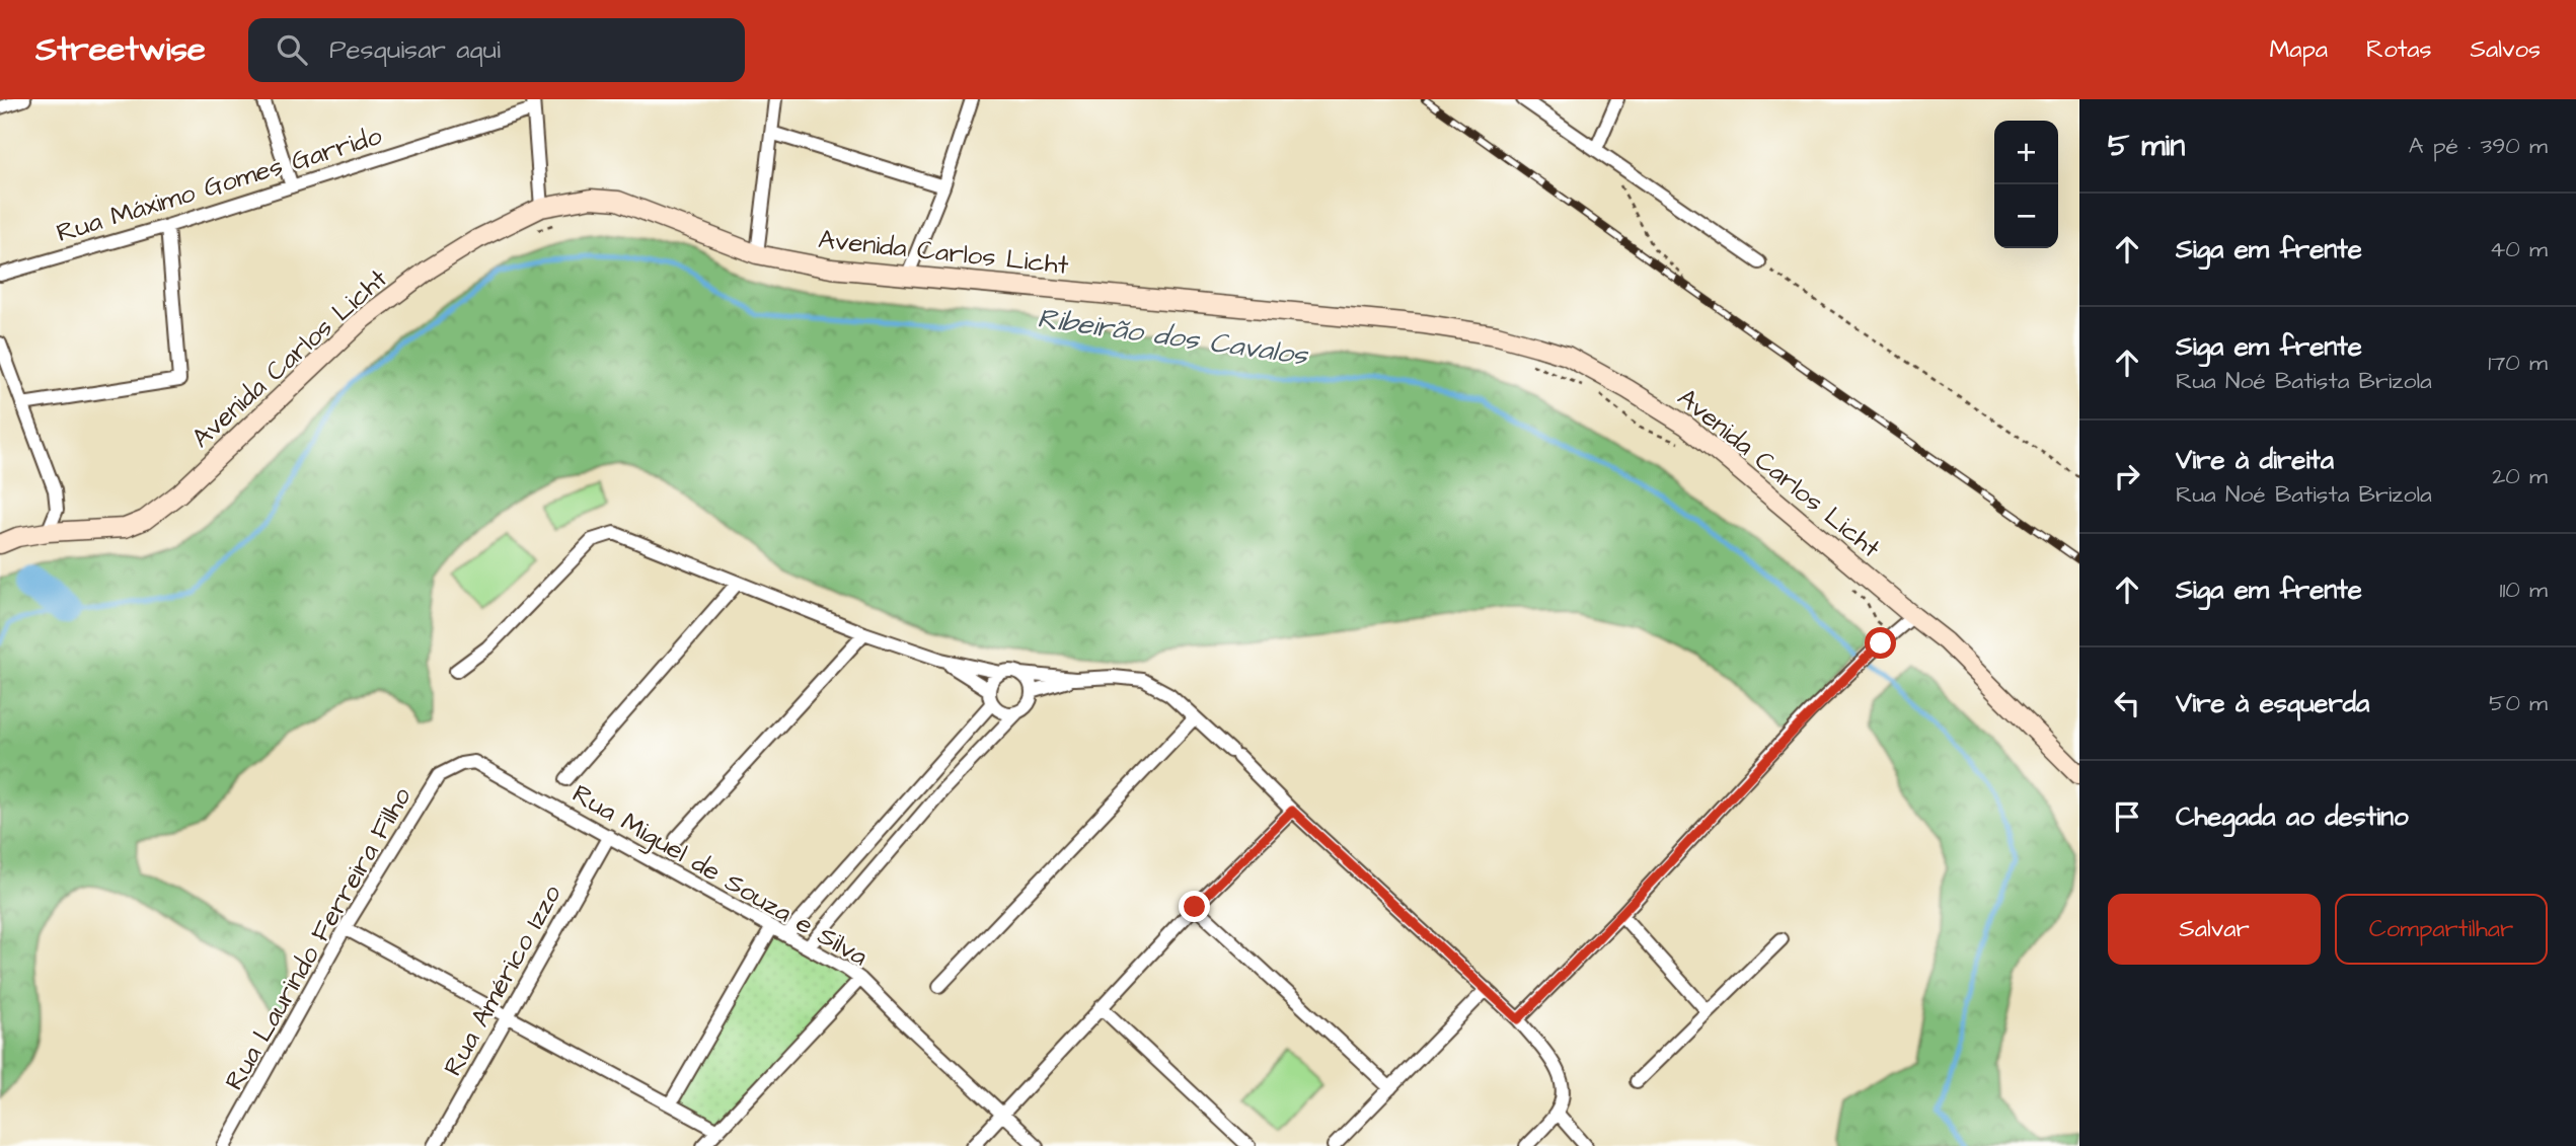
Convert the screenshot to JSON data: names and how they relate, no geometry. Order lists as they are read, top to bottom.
{
  "streets": {
    "main road": ["Avenida Carlos Licht"],
    "street": [
      "Rua Máximo Gomes Garrido",
      "Rua Miguel de Souza e Silva",
      "Rua Laurindo Ferreira Filho",
      "Rua Américo Izzo"
    ]
  },
  "crossings": [
    ["Rua Miguel de Souza e Silva", "Rua Laurindo Ferreira Filho"],
    ["Rua Miguel de Souza e Silva", "Rua Américo Izzo"]
  ],
  "water": ["Ribeirão dos Cavalos"],
  "page": {
    "header": "Streetwise",
    "search": "Pesquisar aqui",
    "nav": ["Mapa", "Rotas", "Salvos"],
    "heading": ["5 min", "A pé · 390 m"],
    "map_buttons": ["+", "−"],
    "list": [
      ["Siga em frente", "40 m"],
      ["Siga em frente", "Rua Noé Batista Brizola", "170 m"],
      ["Vire à direita", "Rua Noé Batista Brizola", "20 m"],
      ["Siga em frente", "110 m"],
      ["Vire à esquerda", "50 m"],
      "Chegada ao destino"
    ],
    "buttons": ["Salvar", "Compartilhar"]
  }
}
